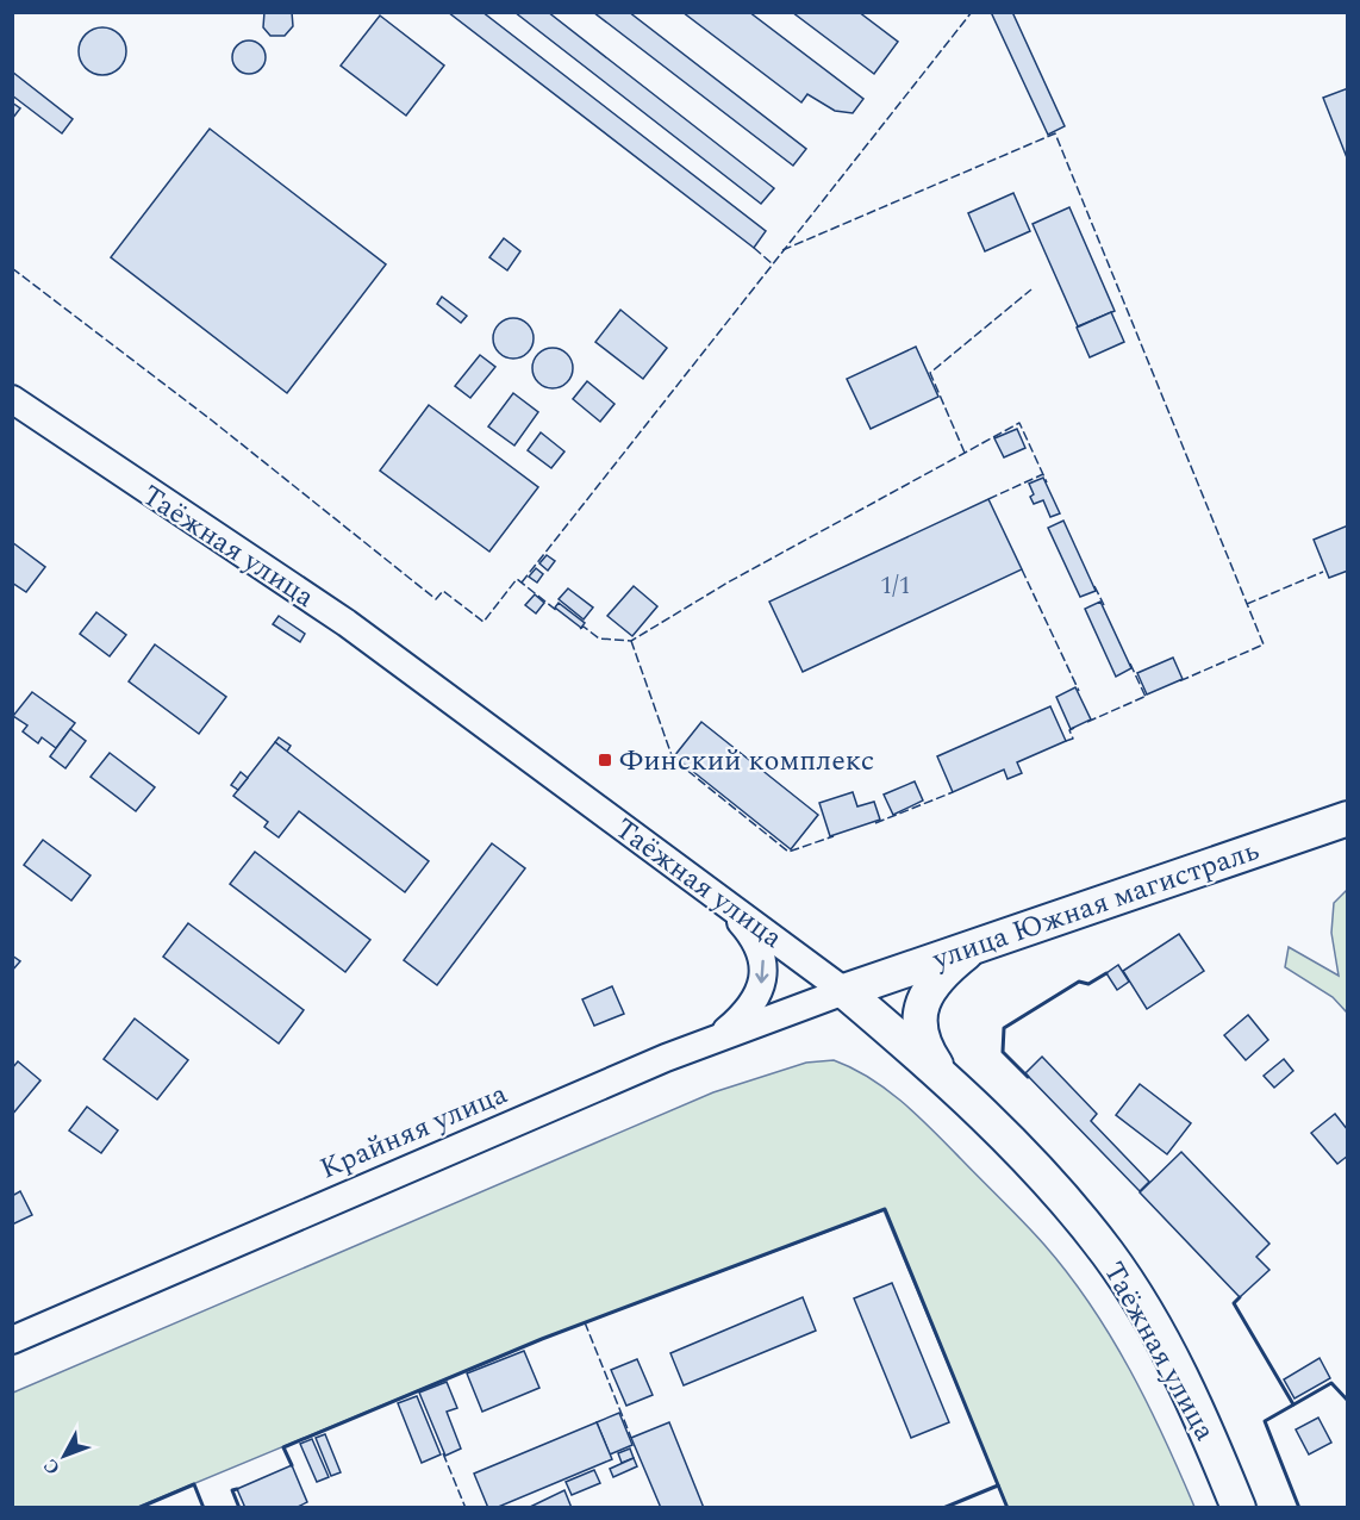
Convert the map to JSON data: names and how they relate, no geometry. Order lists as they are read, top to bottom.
{
  "streets": {
    "highway": ["Таёжная улица", "улица Южная магистраль"],
    "street": ["Крайняя улица"]
  },
  "crossings": [
    ["Таёжная улица", "улица Южная магистраль"],
    ["Таёжная улица", "Крайняя улица"],
    ["улица Южная магистраль", "Крайняя улица"]
  ],
  "places": {
    "transit": ["Финский комплекс"]
  },
  "house_numbers": ["1/1"],
  "north": "bottom left"
}
